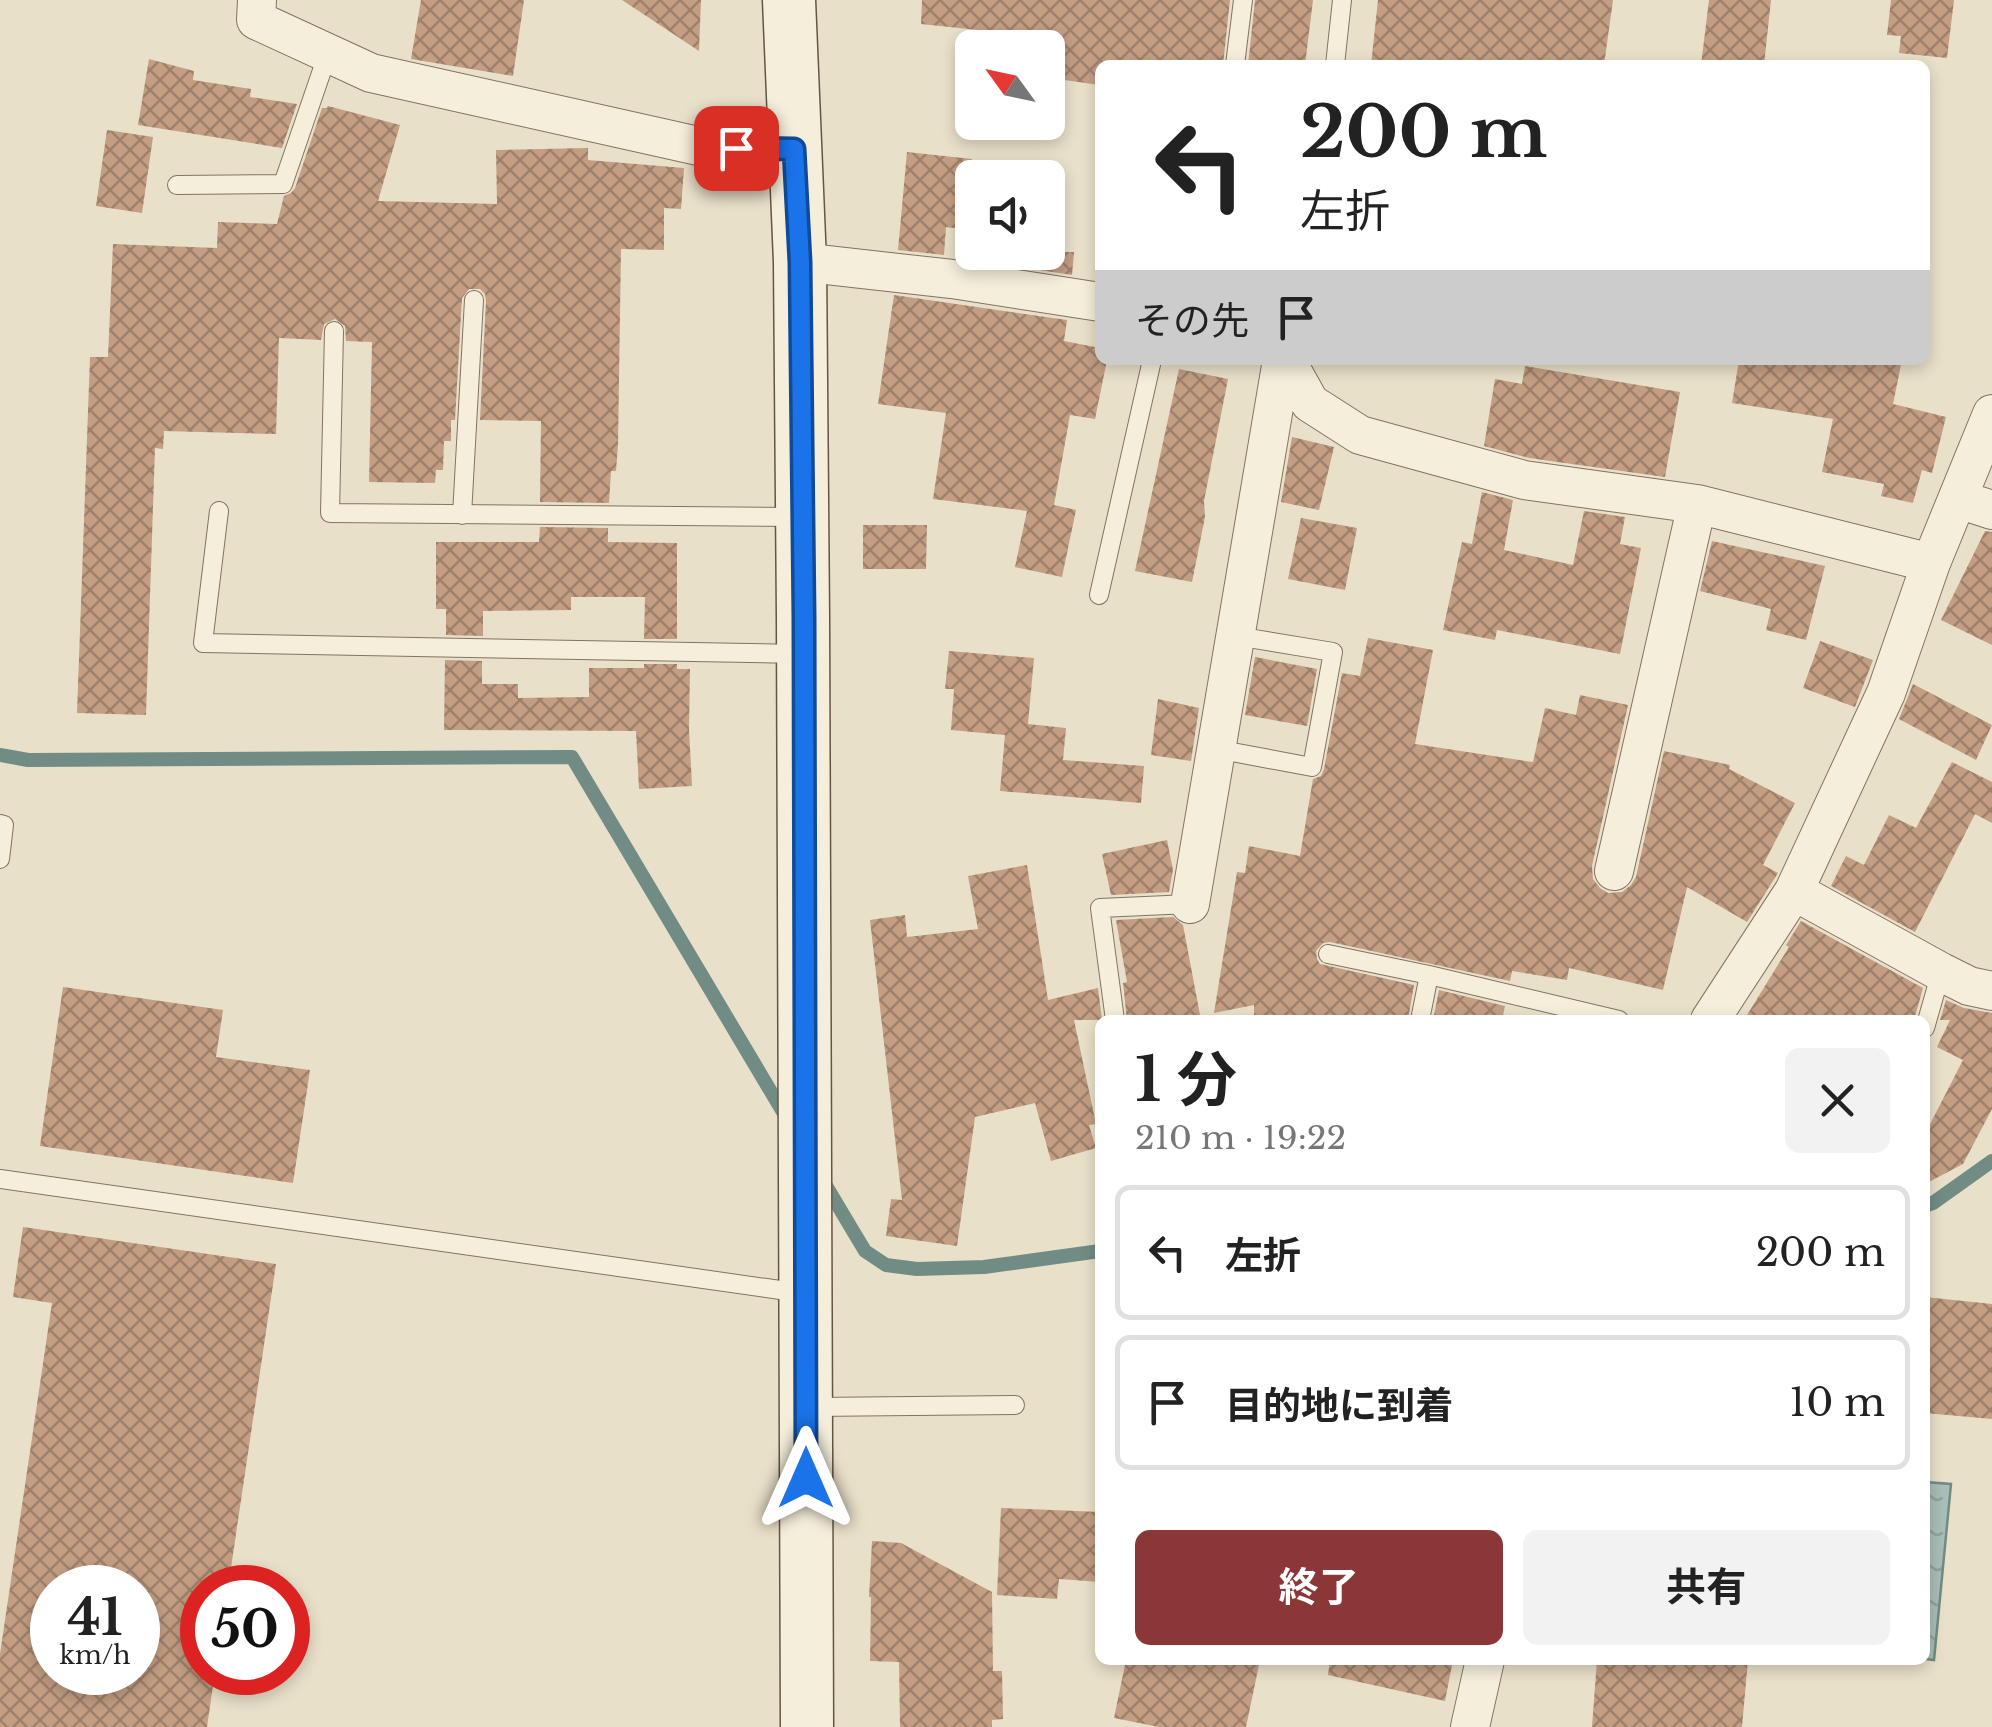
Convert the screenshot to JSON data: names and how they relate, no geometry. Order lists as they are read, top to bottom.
{
  "north": "top left",
  "page": {
    "turn": ["200 m", "左折"],
    "then": "その先",
    "heading": ["1 分", "210 m · 19:22"],
    "list": [
      {
        "name": "左折",
        "value": "200 m"
      },
      {
        "name": "目的地に到着",
        "value": "10 m"
      }
    ],
    "buttons": ["終了", "共有"],
    "speed": "41 km/h",
    "limit": "50"
  }
}
